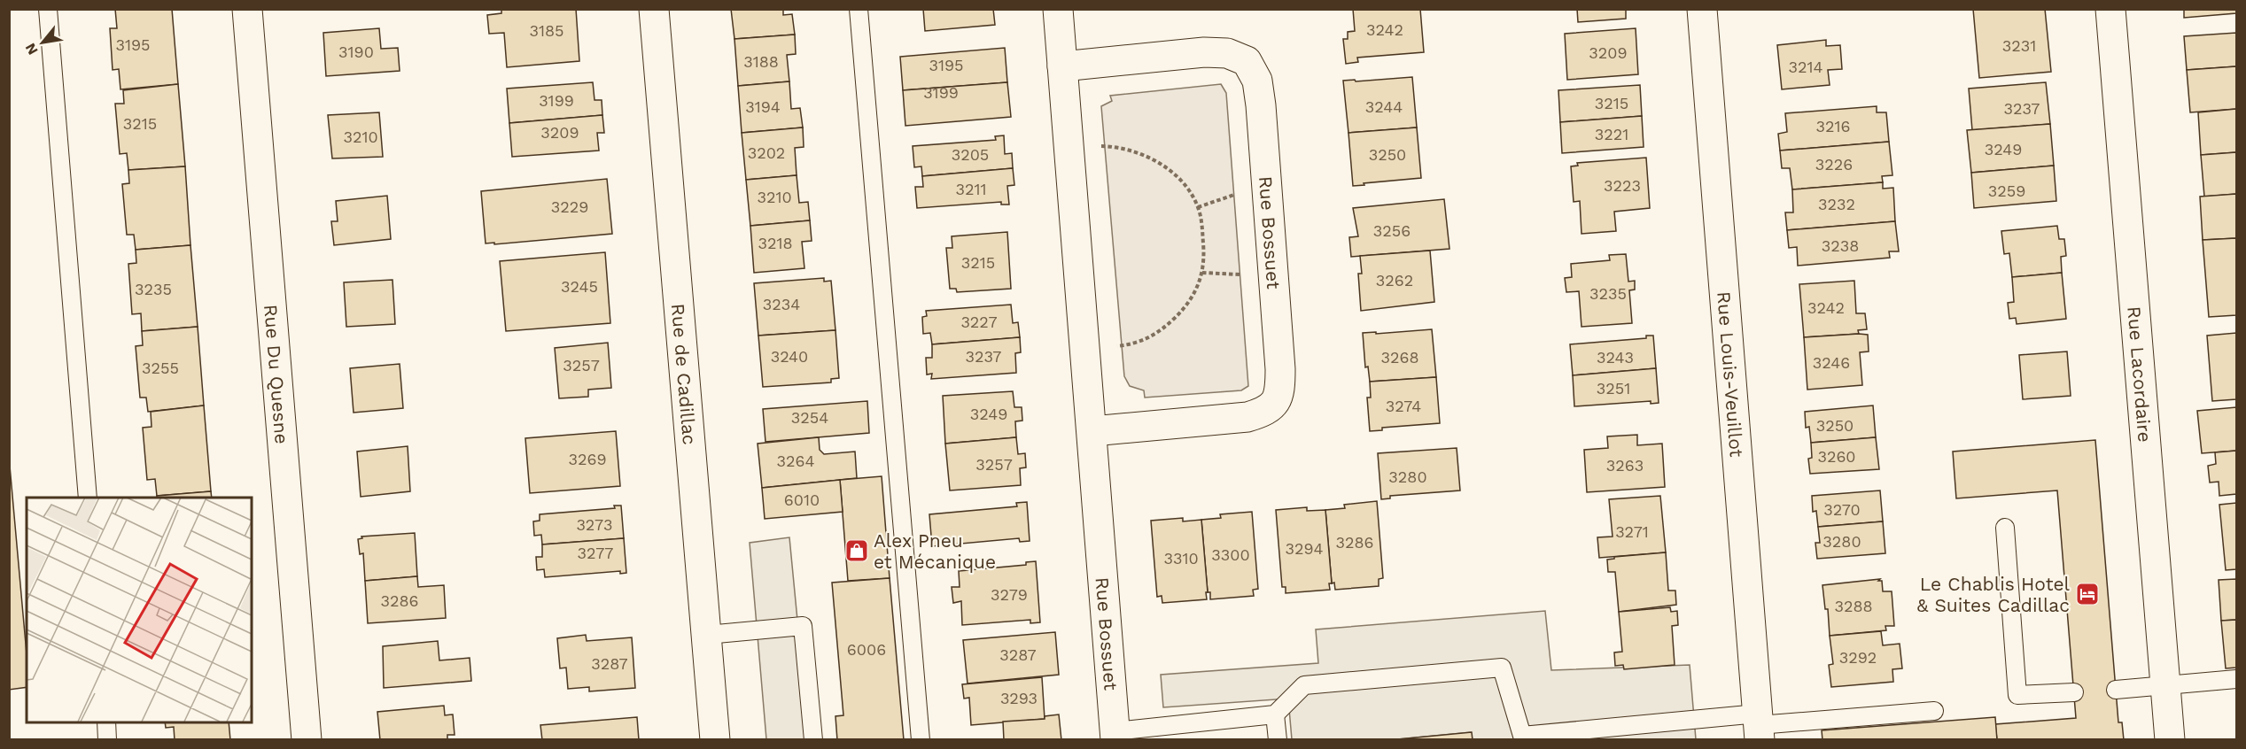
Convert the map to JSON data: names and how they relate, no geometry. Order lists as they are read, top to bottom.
{
  "streets": {
    "street": [
      "Rue Bossuet",
      "Rue Du Quesne",
      "Rue de Cadillac",
      "Rue Louis-Veuillot",
      "Rue Lacordaire"
    ]
  },
  "places": {
    "shop": ["Alex Pneu et Mécanique"],
    "hotel": ["Le Chablis Hotel & Suites Cadillac"]
  },
  "house_numbers": [
    "3242",
    "3185",
    "3195",
    "3231",
    "3190",
    "3209",
    "3188",
    "3195",
    "3214",
    "3199",
    "3199",
    "3215",
    "3194",
    "3244",
    "3237",
    "3215",
    "3216",
    "3209",
    "3221",
    "3210",
    "3249",
    "3202",
    "3205",
    "3250",
    "3226",
    "3223",
    "3211",
    "3259",
    "3210",
    "3232",
    "3229",
    "3256",
    "3218",
    "3238",
    "3215",
    "3262",
    "3245",
    "3235",
    "3235",
    "3234",
    "3242",
    "3227",
    "3240",
    "3237",
    "3268",
    "3243",
    "3246",
    "3257",
    "3255",
    "3251",
    "3274",
    "3249",
    "3254",
    "3250",
    "3260",
    "3269",
    "3264",
    "3257",
    "3263",
    "3280",
    "6010",
    "3270",
    "3273",
    "3271",
    "3280",
    "3286",
    "3294",
    "3277",
    "3300",
    "3310",
    "3279",
    "3286",
    "3288",
    "6006",
    "3287",
    "3292",
    "3287",
    "3293"
  ],
  "north": "bottom left"
}
